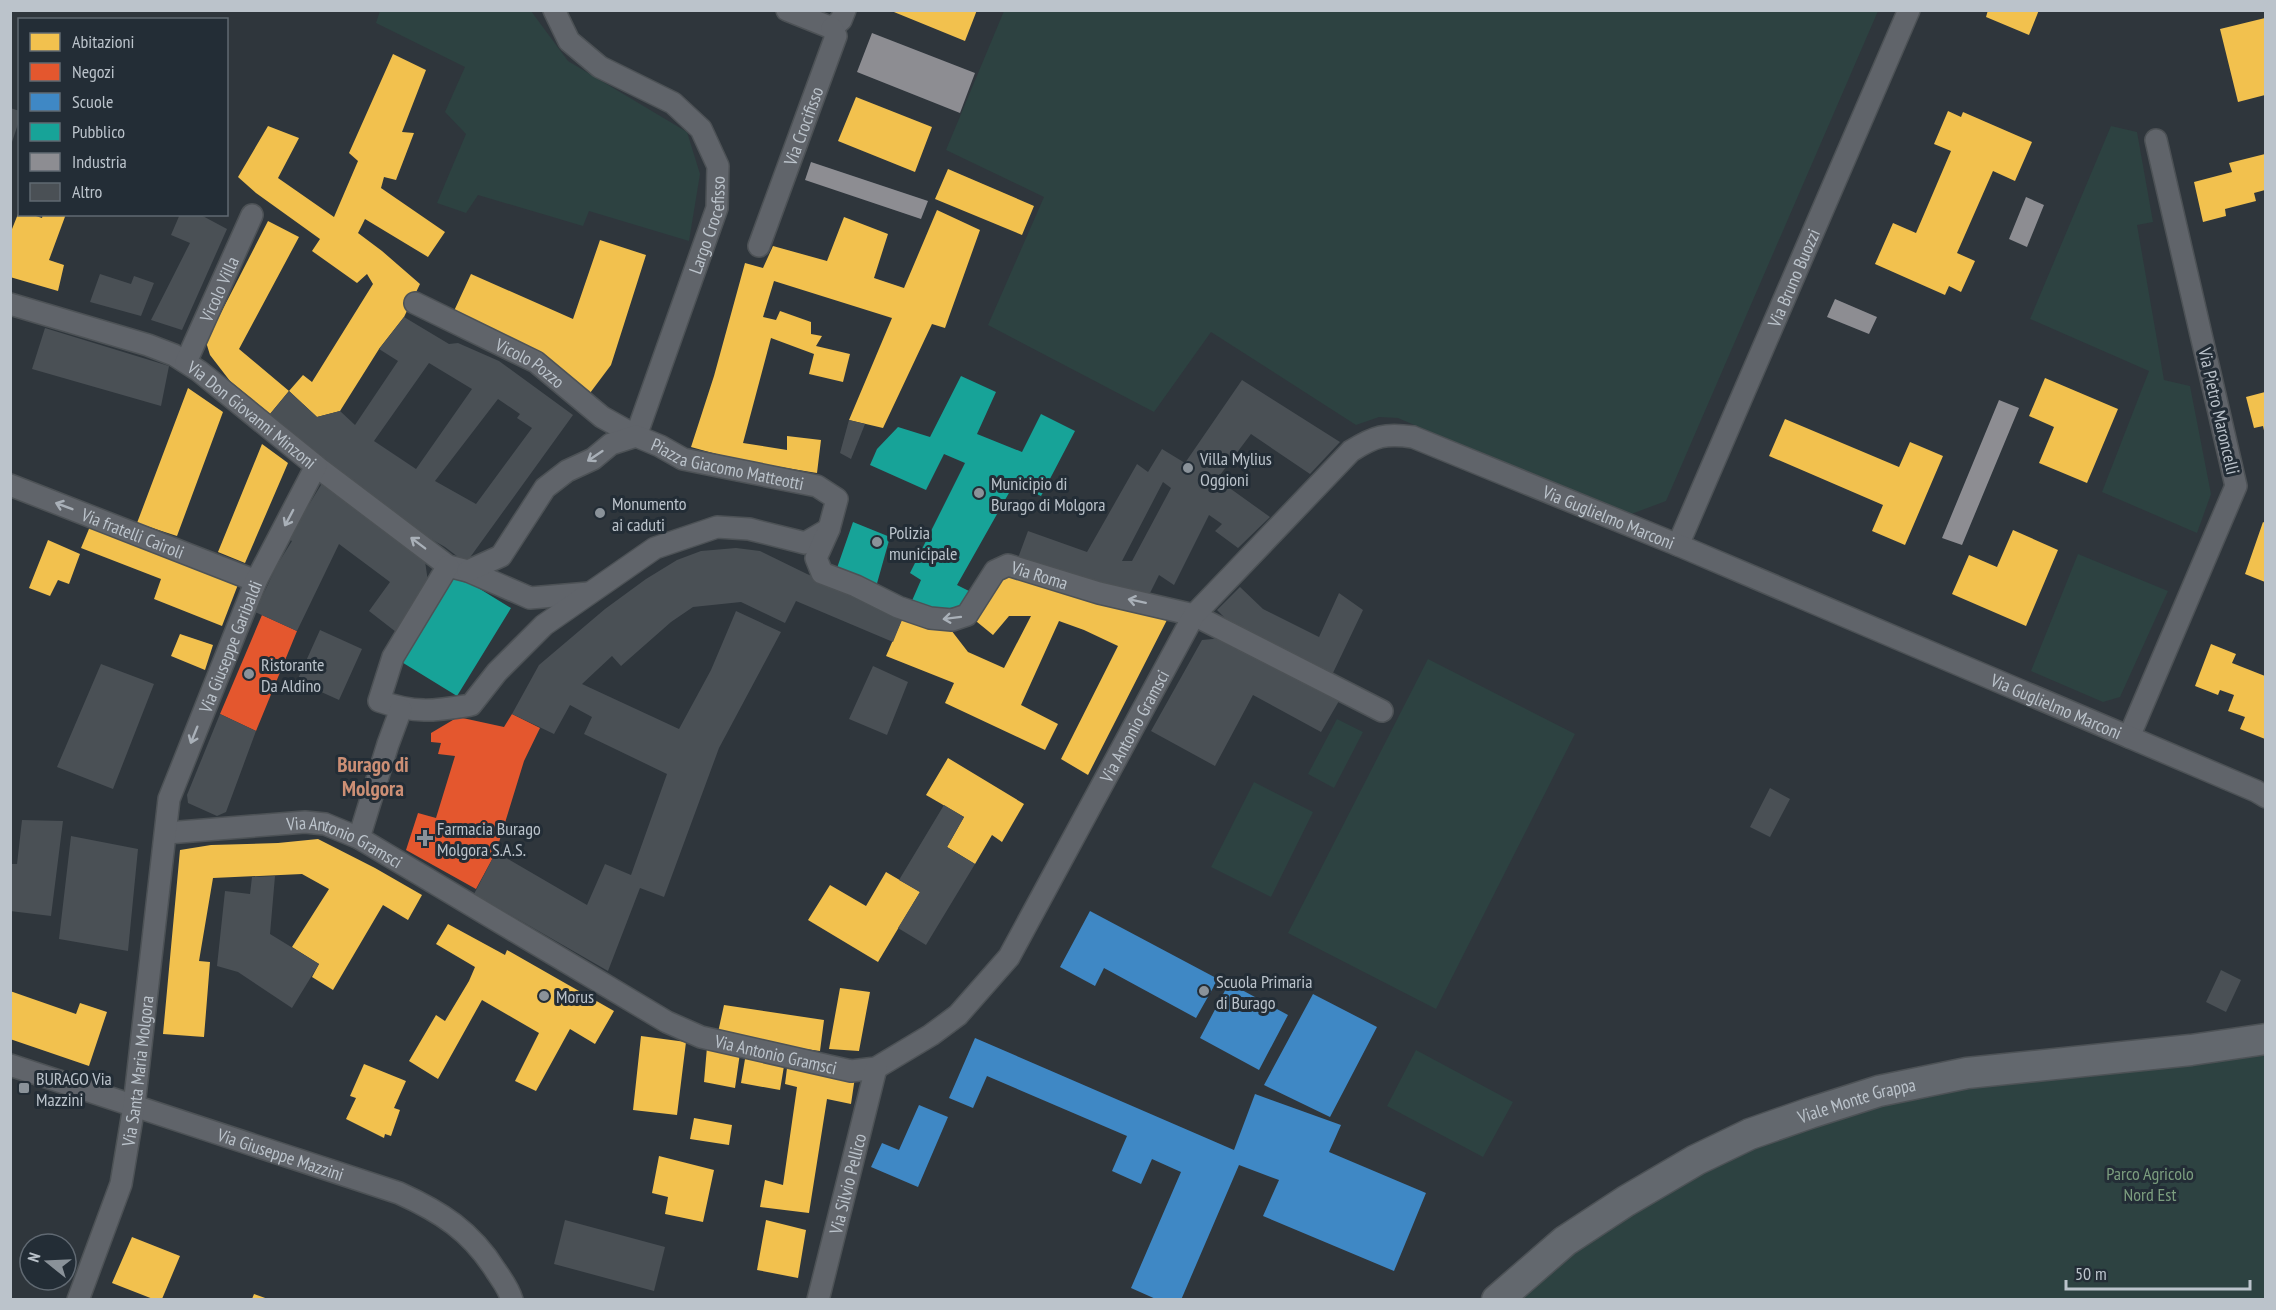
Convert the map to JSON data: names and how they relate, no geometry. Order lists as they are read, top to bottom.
{
  "streets": {
    "street": [
      "Via Crocifisso",
      "Largo Crocefisso",
      "Via Bruno Buozzi",
      "Vicolo Villa",
      "Vicolo Pozzo",
      "Via Pietro Maroncelli",
      "Via Don Giovanni Minzoni",
      "Piazza Giacomo Matteotti",
      "Via Guglielmo Marconi",
      "Via fratelli Cairoli",
      "Via Roma",
      "Via Giuseppe Garibaldi",
      "Via Antonio Gramsci",
      "Via Santa Maria Molgora",
      "Viale Monte Grappa",
      "Via Giuseppe Mazzini",
      "Via Silvio Pellico"
    ]
  },
  "crossings": [
    ["Largo Crocefisso", "Vicolo Pozzo"],
    ["Largo Crocefisso", "Piazza Giacomo Matteotti"],
    ["Via Bruno Buozzi", "Via Guglielmo Marconi"],
    ["Vicolo Villa", "Via Don Giovanni Minzoni"],
    ["Vicolo Pozzo", "Piazza Giacomo Matteotti"],
    ["Via Pietro Maroncelli", "Via Guglielmo Marconi"],
    ["Via Don Giovanni Minzoni", "Piazza Giacomo Matteotti"],
    ["Via Don Giovanni Minzoni", "Via Giuseppe Garibaldi"],
    ["Piazza Giacomo Matteotti", "Via Roma"],
    ["Via Guglielmo Marconi", "Via Roma"],
    ["Via Guglielmo Marconi", "Via Antonio Gramsci"],
    ["Via fratelli Cairoli", "Via Giuseppe Garibaldi"],
    ["Via Roma", "Via Antonio Gramsci"],
    ["Via Giuseppe Garibaldi", "Via Antonio Gramsci"],
    ["Via Giuseppe Garibaldi", "Via Santa Maria Molgora"],
    ["Via Antonio Gramsci", "Via Santa Maria Molgora"],
    ["Via Antonio Gramsci", "Via Silvio Pellico"],
    ["Via Santa Maria Molgora", "Via Giuseppe Mazzini"]
  ],
  "one_way": ["Via fratelli Cairoli", "Via Roma", "Via Giuseppe Garibaldi"],
  "districts": ["Burago di Molgora"],
  "parks": ["Parco Agricolo Nord Est"],
  "places": {
    "other": [
      "Villa Mylius Oggioni",
      "Municipio di Burago di Molgora",
      "Monumento ai caduti",
      "Polizia municipale",
      "Ristorante Da Aldino",
      "Scuola Primaria di Burago",
      "Morus"
    ],
    "health": ["Farmacia Burago Molgora S.A.S."],
    "transit": ["BURAGO Via Mazzini"]
  },
  "legend": [
    "Abitazioni",
    "Negozi",
    "Scuole",
    "Pubblico",
    "Industria",
    "Altro"
  ],
  "scale_bar": "50 m",
  "north": "left"
}
